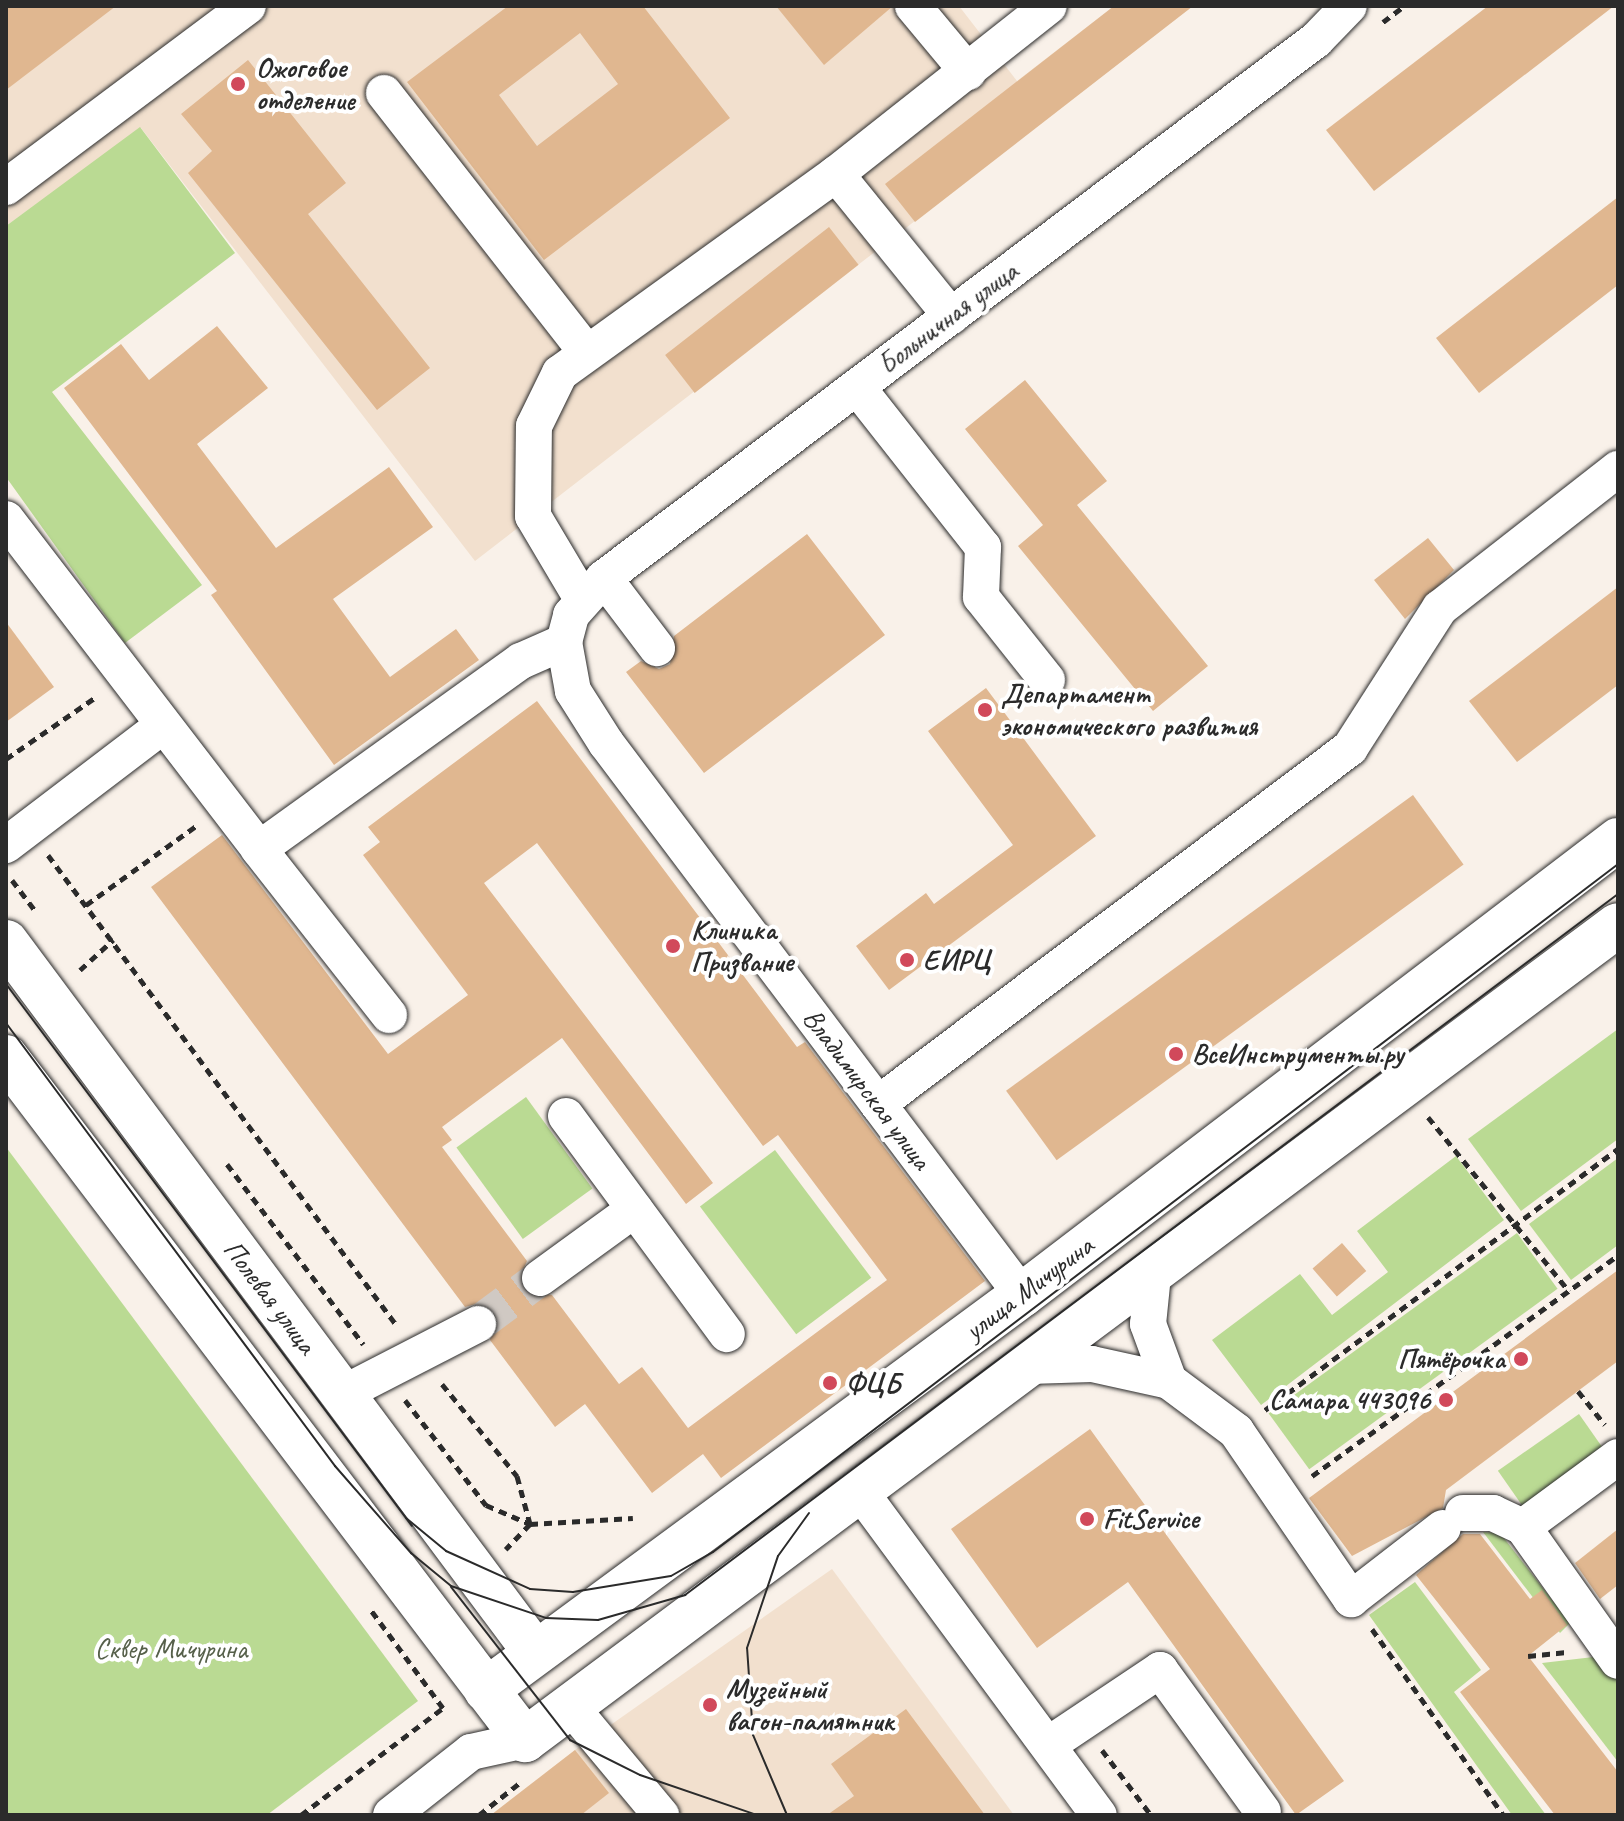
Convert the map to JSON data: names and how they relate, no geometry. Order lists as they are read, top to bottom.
{
  "streets": {
    "main road": ["улица Мичурина", "Полевая улица"],
    "street": ["Больничная улица", "Владимирская улица"]
  },
  "crossings": [
    ["Владимирская улица", "улица Мичурина"],
    ["улица Мичурина", "Полевая улица"]
  ],
  "parks": ["Сквер Мичурина"],
  "places": [
    "Ожоговое отделение",
    "Департамент экономического развития",
    "Клиника Призвание",
    "ЕИРЦ",
    "ВсеИнструменты.ру",
    "Пятёрочка",
    "ФЦБ",
    "Самара 443096",
    "FitService",
    "Музейный вагон-памятник"
  ]
}
